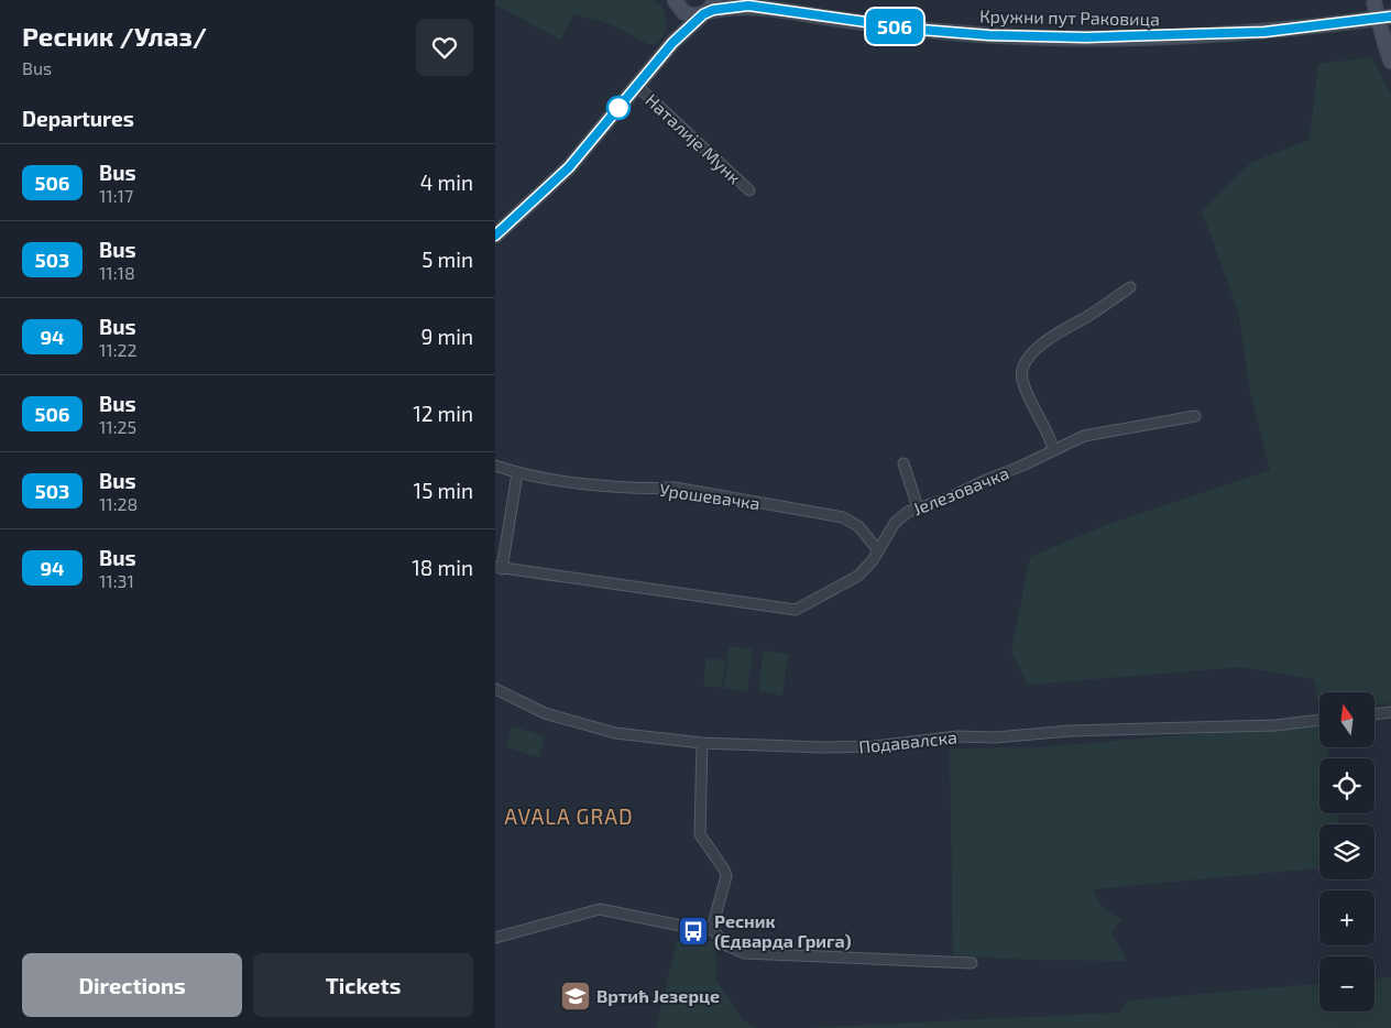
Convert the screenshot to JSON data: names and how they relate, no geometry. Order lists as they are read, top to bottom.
{
  "streets": {
    "main road": ["Кружни пут Раковица"],
    "street": [
      "Наталије Мунк",
      "Јелезовачка",
      "Урошевачка",
      "Подавалска"
    ]
  },
  "crossings": [
    ["Јелезовачка", "Урошевачка"]
  ],
  "districts": ["AVALA GRAD"],
  "places": {
    "bus stop": ["Ресник (Едварда Грига)"],
    "school or university": ["Вртић Језерце"]
  },
  "lines": ["bus line 506"],
  "north": "top",
  "page": {
    "heading": [
      ["Ресник /Улаз/", "Bus"],
      "Departures"
    ],
    "on_map": "506",
    "list": [
      {
        "mark": "506",
        "name": "Bus",
        "note": "11:17",
        "value": "4 min"
      },
      {
        "mark": "503",
        "name": "Bus",
        "note": "11:18",
        "value": "5 min"
      },
      {
        "mark": "94",
        "name": "Bus",
        "note": "11:22",
        "value": "9 min"
      },
      {
        "mark": "506",
        "name": "Bus",
        "note": "11:25",
        "value": "12 min"
      },
      {
        "mark": "503",
        "name": "Bus",
        "note": "11:28",
        "value": "15 min"
      },
      {
        "mark": "94",
        "name": "Bus",
        "note": "11:31",
        "value": "18 min"
      }
    ],
    "map_buttons": ["+", "−"],
    "buttons": ["Directions", "Tickets"]
  }
}
